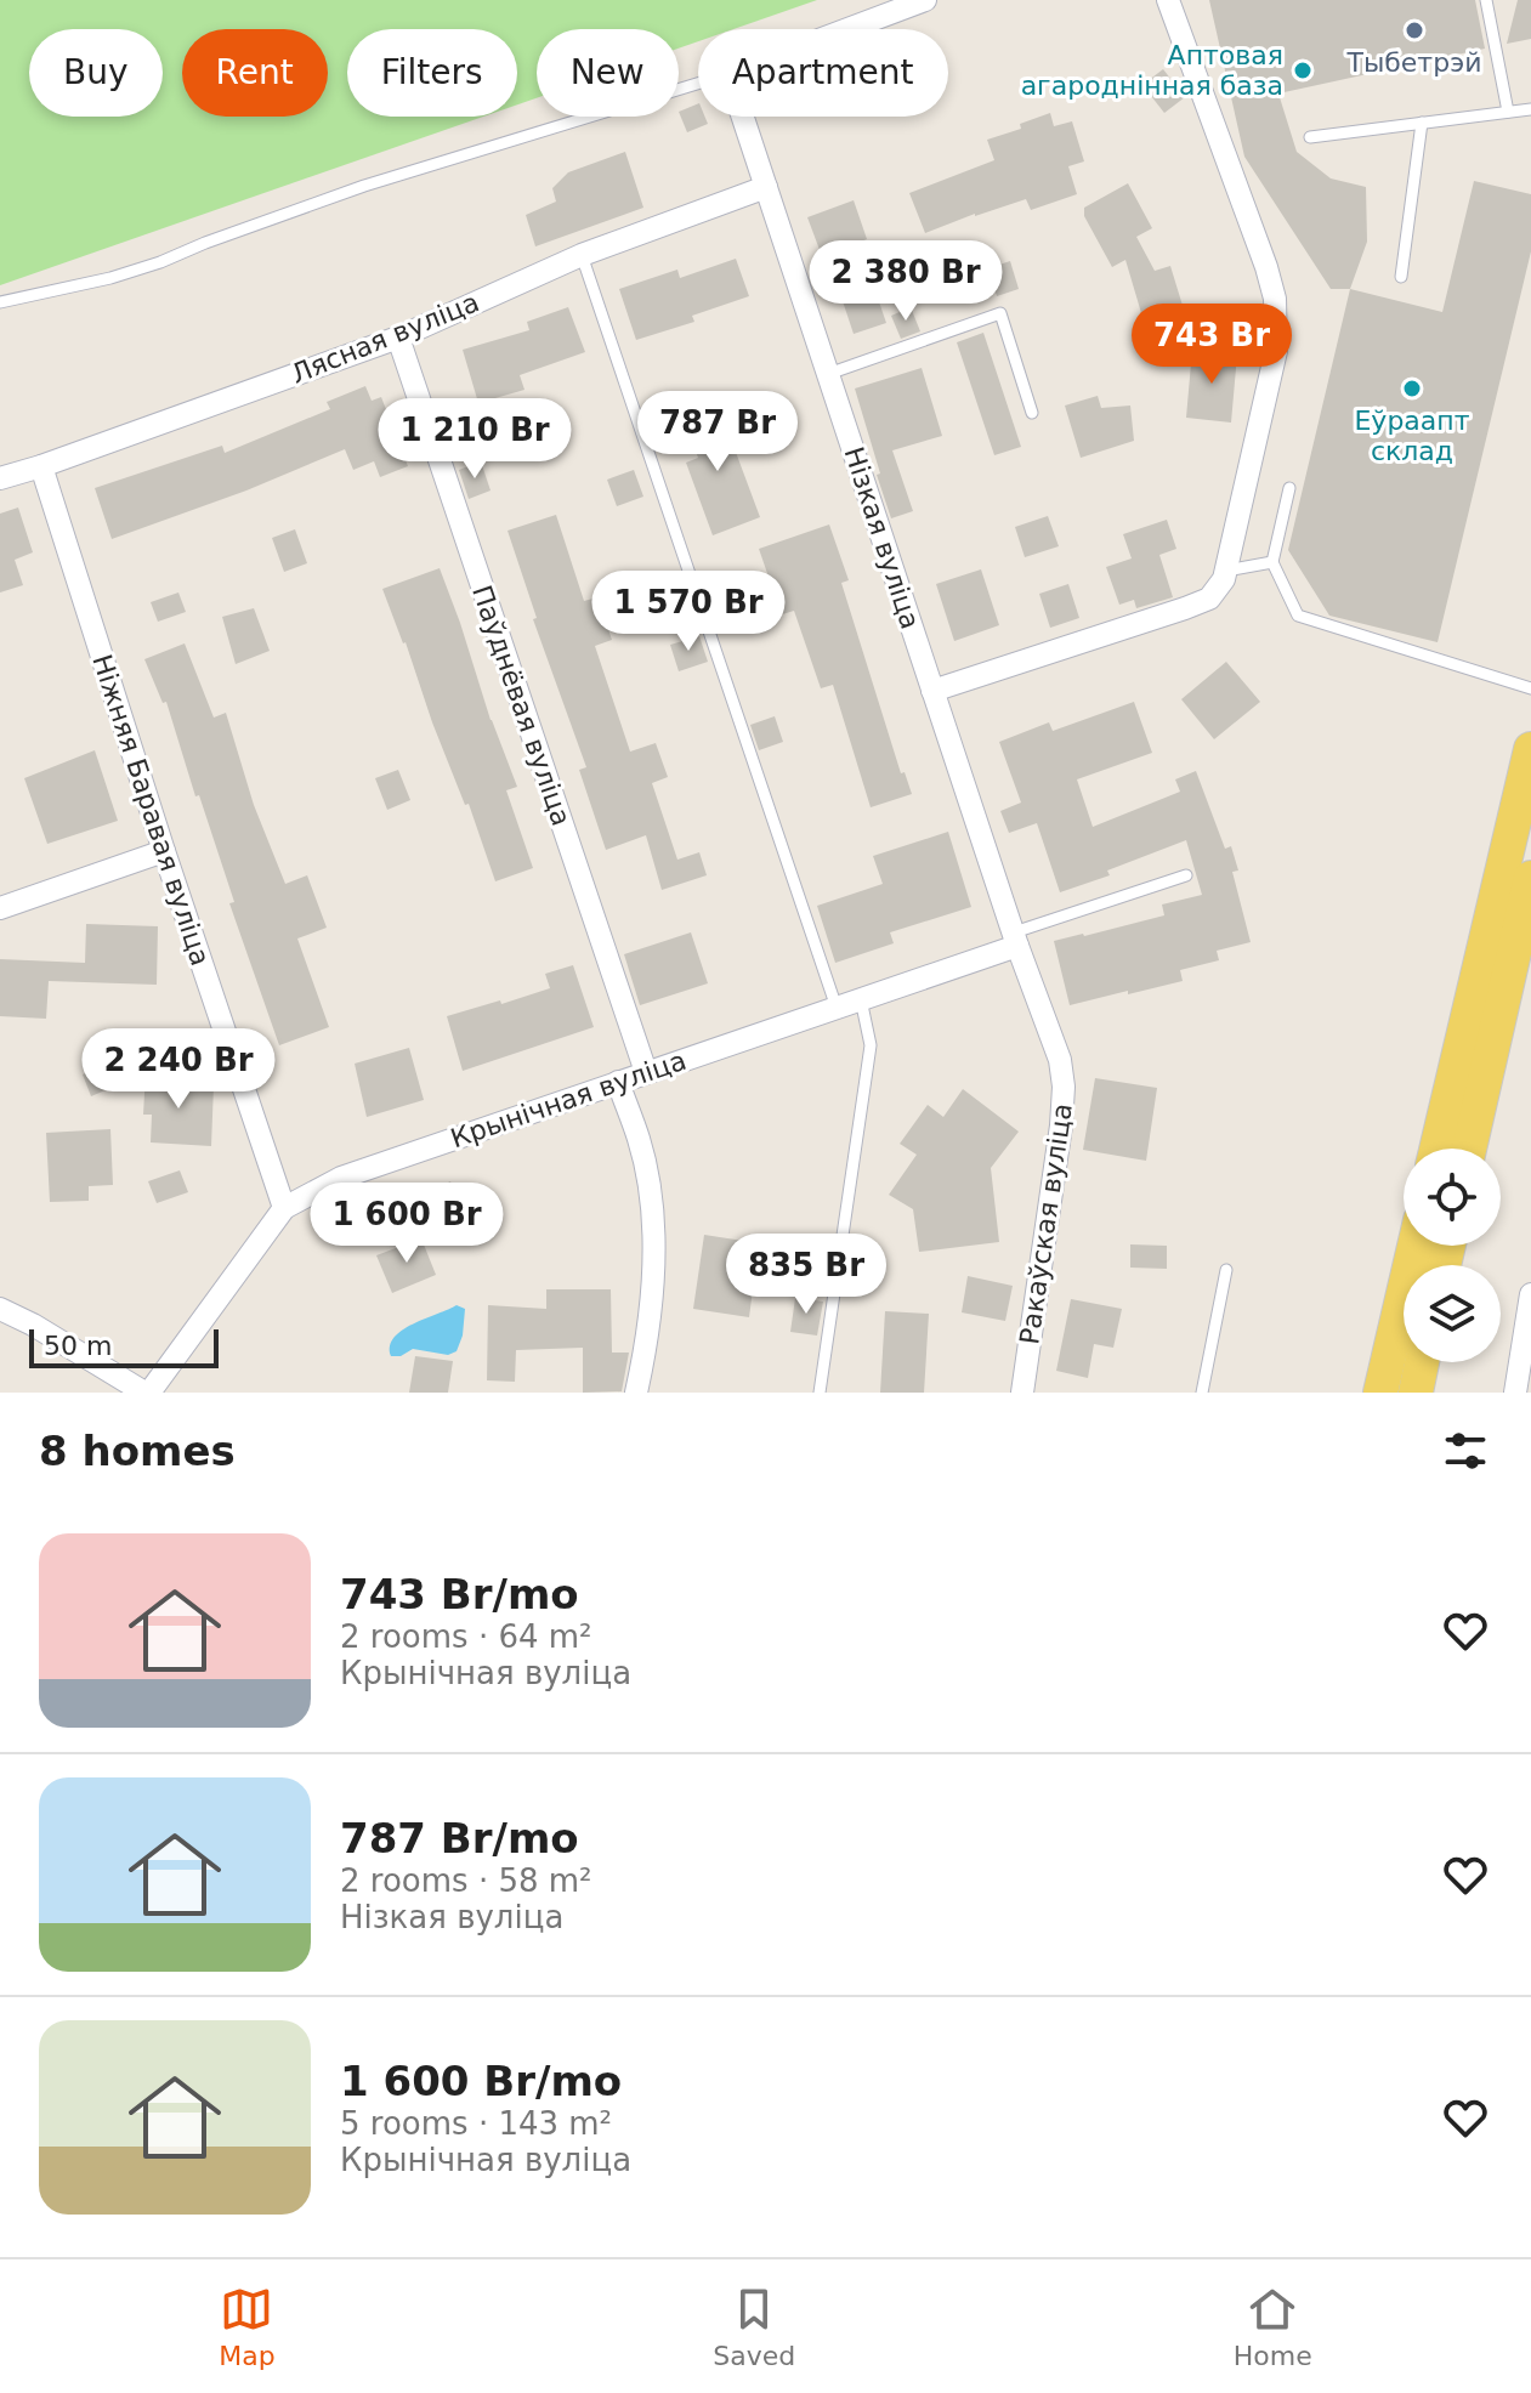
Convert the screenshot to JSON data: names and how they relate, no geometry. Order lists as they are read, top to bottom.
{
  "streets": {
    "street": [
      "Лясная вуліца",
      "Нізкая вуліца",
      "Паўднёвая вуліца",
      "Ніжняя Баравая вуліца",
      "Крынічная вуліца",
      "Ракаўская вуліца"
    ]
  },
  "crossings": [
    ["Лясная вуліца", "Нізкая вуліца"],
    ["Лясная вуліца", "Паўднёвая вуліца"],
    ["Лясная вуліца", "Ніжняя Баравая вуліца"],
    ["Нізкая вуліца", "Крынічная вуліца"],
    ["Нізкая вуліца", "Ракаўская вуліца"],
    ["Паўднёвая вуліца", "Крынічная вуліца"],
    ["Ніжняя Баравая вуліца", "Крынічная вуліца"],
    ["Крынічная вуліца", "Ракаўская вуліца"]
  ],
  "places": ["Тыбетрэй", "Аптовая агароднінная база", "Еўраапт склад"],
  "scale_bar": "50 m",
  "page": {
    "chip": [
      "Buy",
      "Rent",
      "Filters",
      "New",
      "Apartment"
    ],
    "price": [
      "2 380 Br",
      "743 Br",
      "787 Br",
      "1 210 Br",
      "1 570 Br",
      "2 240 Br",
      "1 600 Br",
      "835 Br"
    ],
    "scale": "50 m",
    "heading": "8 homes",
    "list": [
      {
        "name": "743 Br/mo",
        "note": "2 rooms · 64 m² · Крынічная вуліца"
      },
      {
        "name": "787 Br/mo",
        "note": "2 rooms · 58 m² · Нізкая вуліца"
      },
      {
        "name": "1 600 Br/mo",
        "note": "5 rooms · 143 m² · Крынічная вуліца"
      }
    ],
    "tabs": ["Map", "Saved", "Home"]
  }
}
